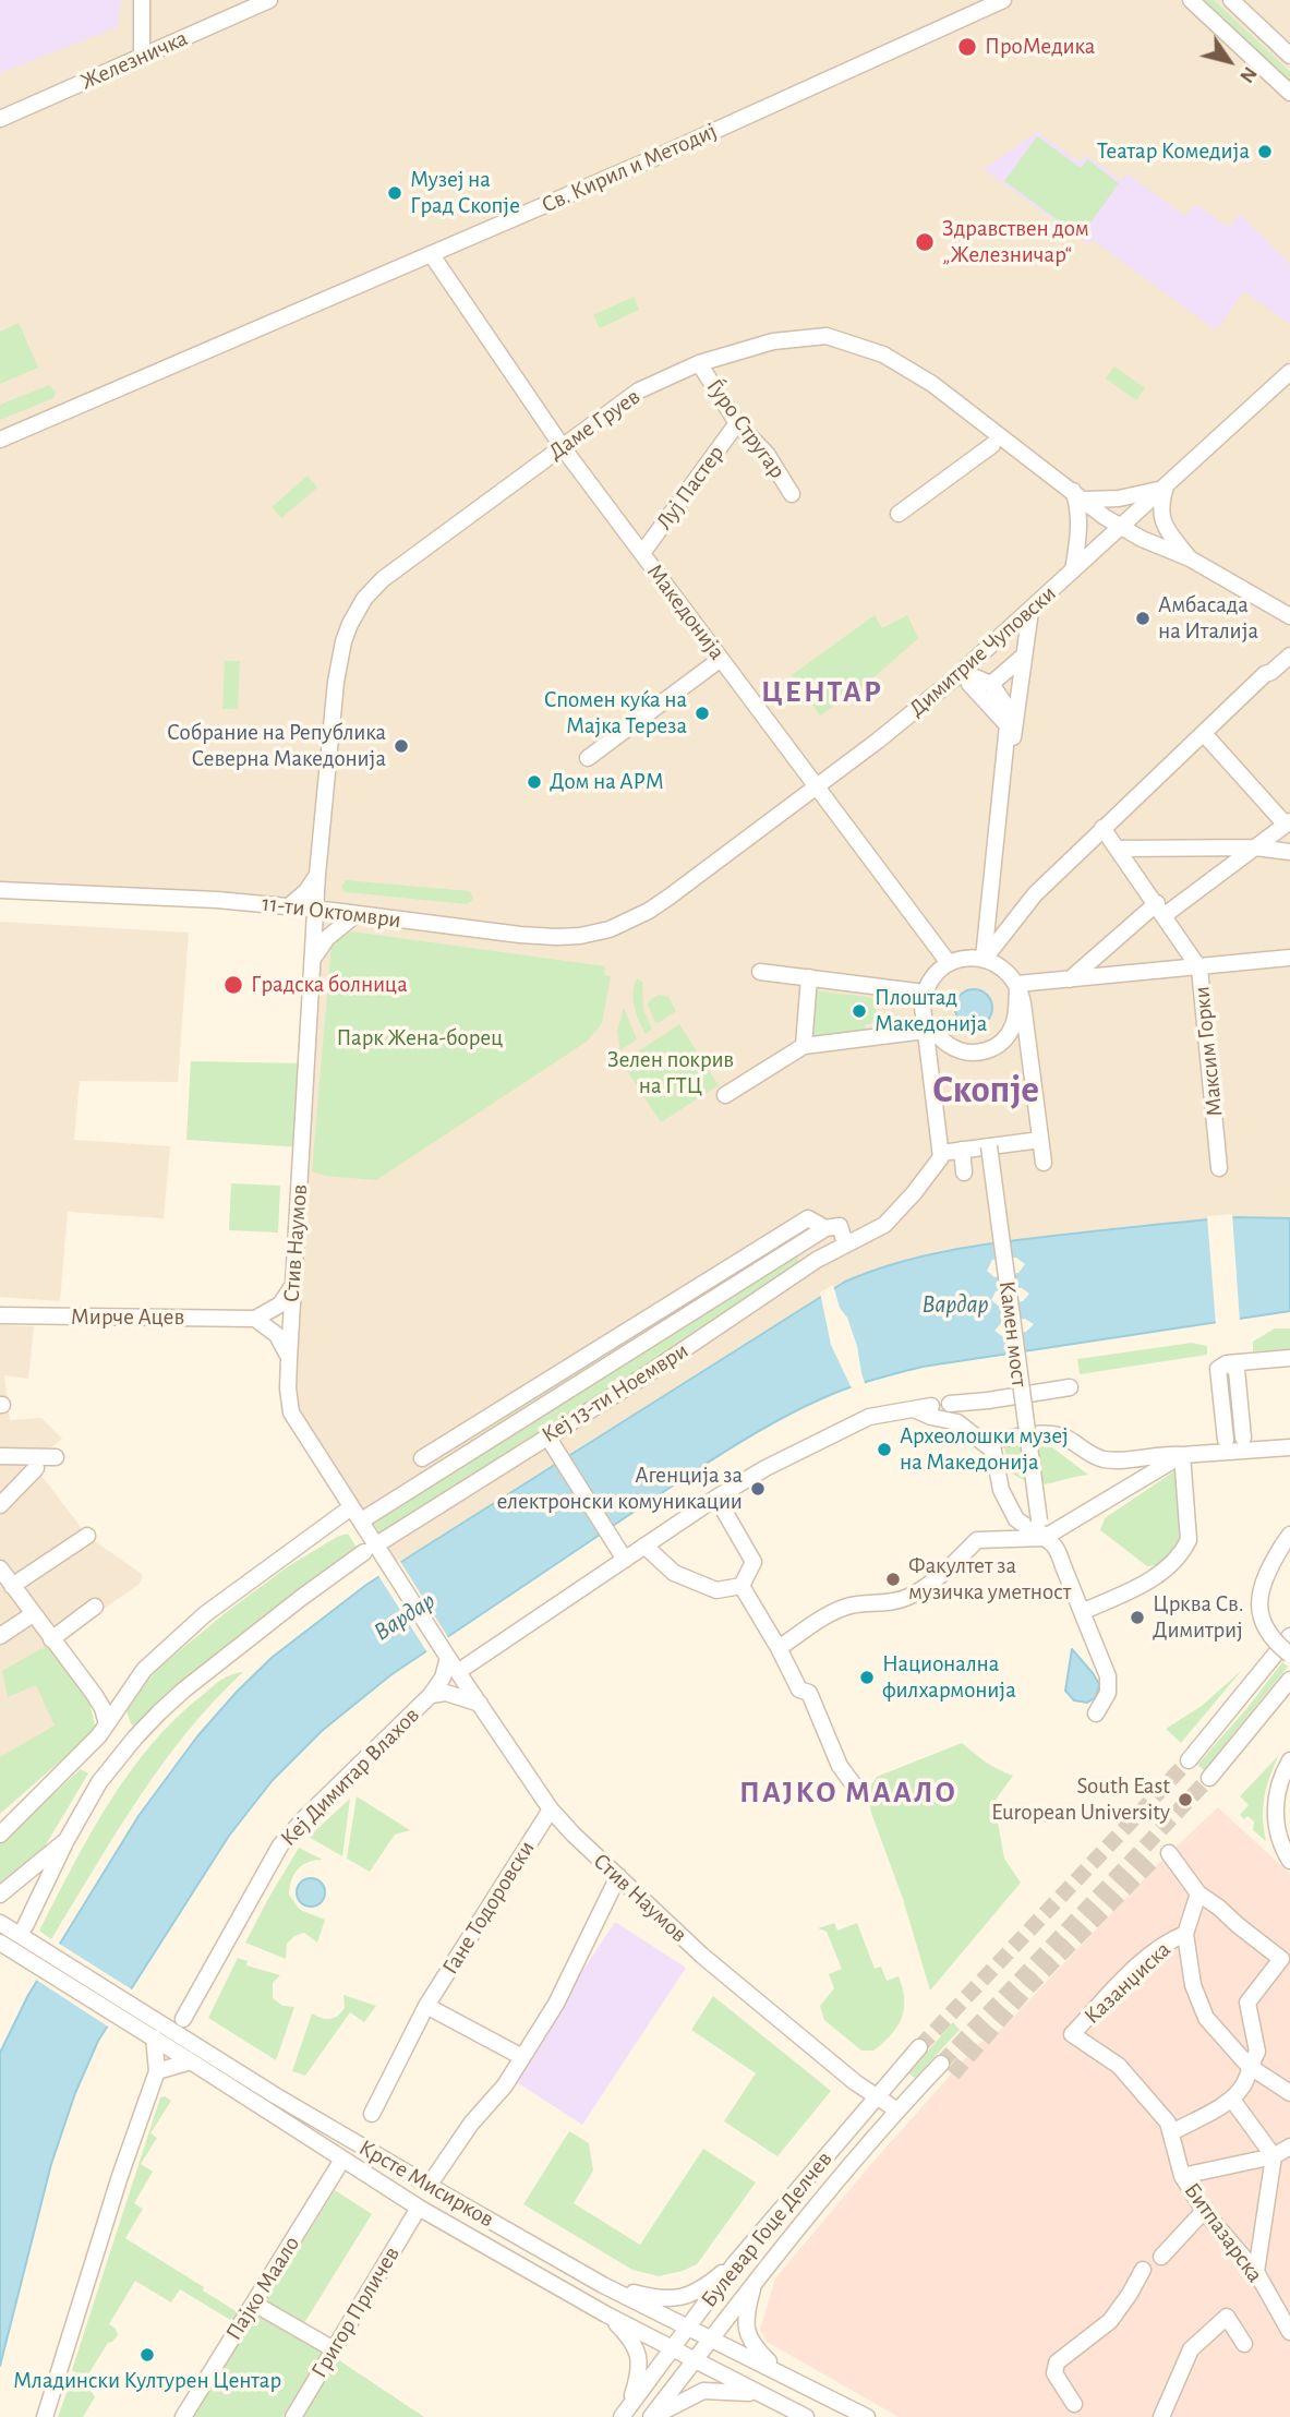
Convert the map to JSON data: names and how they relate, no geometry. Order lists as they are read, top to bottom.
{
  "streets": {
    "street": [
      "Железничка",
      "Св. Кирил и Методиј",
      "Даме Груев",
      "Ѓуро Стругар",
      "Луј Пастер",
      "Македонија",
      "Димитрие Чуповски",
      "11-ти Октомври",
      "Максим Горки",
      "Стив Наумов",
      "Мирче Ацев",
      "Камен мост",
      "Кеј 13-ти Ноември",
      "Кеј Димитар Влахов",
      "Гане Тодоровски",
      "Казанџиска",
      "Крсте Мисирков",
      "Булевар Гоце Делчев",
      "Битпазарска",
      "Пајко Маало",
      "Григор Прличев"
    ]
  },
  "crossings": [
    ["Св. Кирил и Методиј", "Македонија"],
    ["Даме Груев", "Ѓуро Стругар"],
    ["Даме Груев", "Македонија"],
    ["Даме Груев", "Димитрие Чуповски"],
    ["Даме Груев", "11-ти Октомври"],
    ["Даме Груев", "Стив Наумов"],
    ["Ѓуро Стругар", "Луј Пастер"],
    ["Луј Пастер", "Македонија"],
    ["Македонија", "Димитрие Чуповски"],
    ["Димитрие Чуповски", "11-ти Октомври"],
    ["11-ти Октомври", "Стив Наумов"],
    ["Стив Наумов", "Кеј 13-ти Ноември"],
    ["Стив Наумов", "Кеј Димитар Влахов"],
    ["Стив Наумов", "Гане Тодоровски"],
    ["Стив Наумов", "Булевар Гоце Делчев"],
    ["Кеј 13-ти Ноември", "Крсте Мисирков"],
    ["Казанџиска", "Битпазарска"],
    ["Крсте Мисирков", "Булевар Гоце Делчев"],
    ["Крсте Мисирков", "Пајко Маало"],
    ["Крсте Мисирков", "Григор Прличев"]
  ],
  "districts": ["ЦЕНТАР", "Скопје", "ПАЈКО МААЛО"],
  "water": ["Вардар"],
  "parks": ["Парк Жена-борец", "Зелен покрив на ГТЦ"],
  "places": [
    "ПроМедика",
    "Театар Комедија",
    "Музеј на Град Скопје",
    "Здравствен дом „Железничар“",
    "Амбасада на Италија",
    "Спомен куќа на Мајка Тереза",
    "Собрание на Република Северна Македонија",
    "Дом на АРМ",
    "Градска болница",
    "Плоштад Македонија",
    "Археолошки музеј на Македонија",
    "Агенција за електронски комуникации",
    "Факултет за музичка уметност",
    "Црква Св. Димитриј",
    "Национална филхармонија",
    "South East European University",
    "Младински Културен Центар"
  ],
  "north": "bottom right"
}
